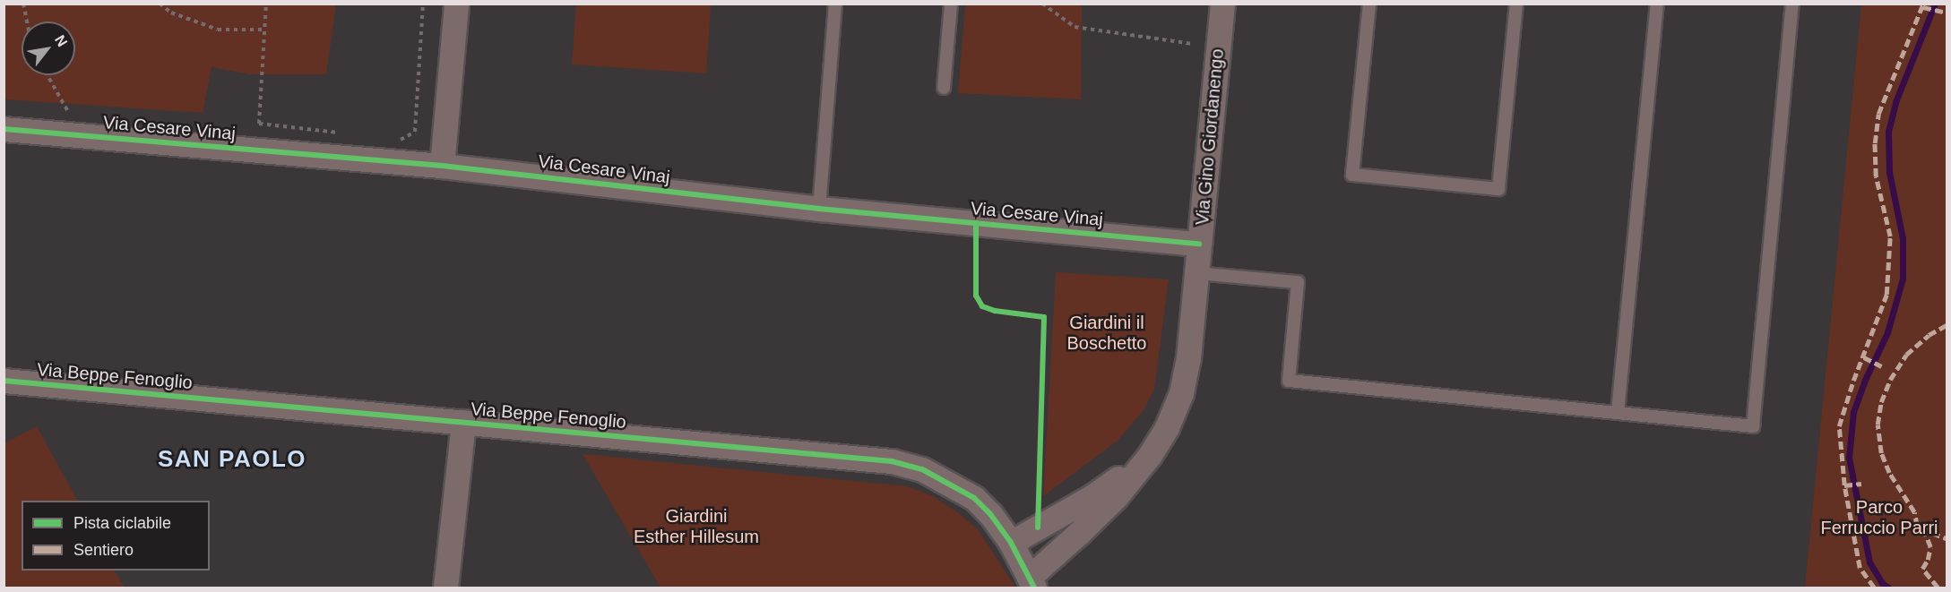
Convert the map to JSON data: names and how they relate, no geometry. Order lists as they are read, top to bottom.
{
  "streets": {
    "street": ["Via Cesare Vinaj", "Via Gino Giordanengo", "Via Beppe Fenoglio"]
  },
  "crossings": [
    ["Via Cesare Vinaj", "Via Gino Giordanengo"],
    ["Via Gino Giordanengo", "Via Beppe Fenoglio"]
  ],
  "districts": ["SAN PAOLO"],
  "parks": ["Giardini il Boschetto", "Parco Ferruccio Parri", "Giardini Esther Hillesum"],
  "legend": ["Pista ciclabile", "Sentiero"],
  "north": "top right"
}
